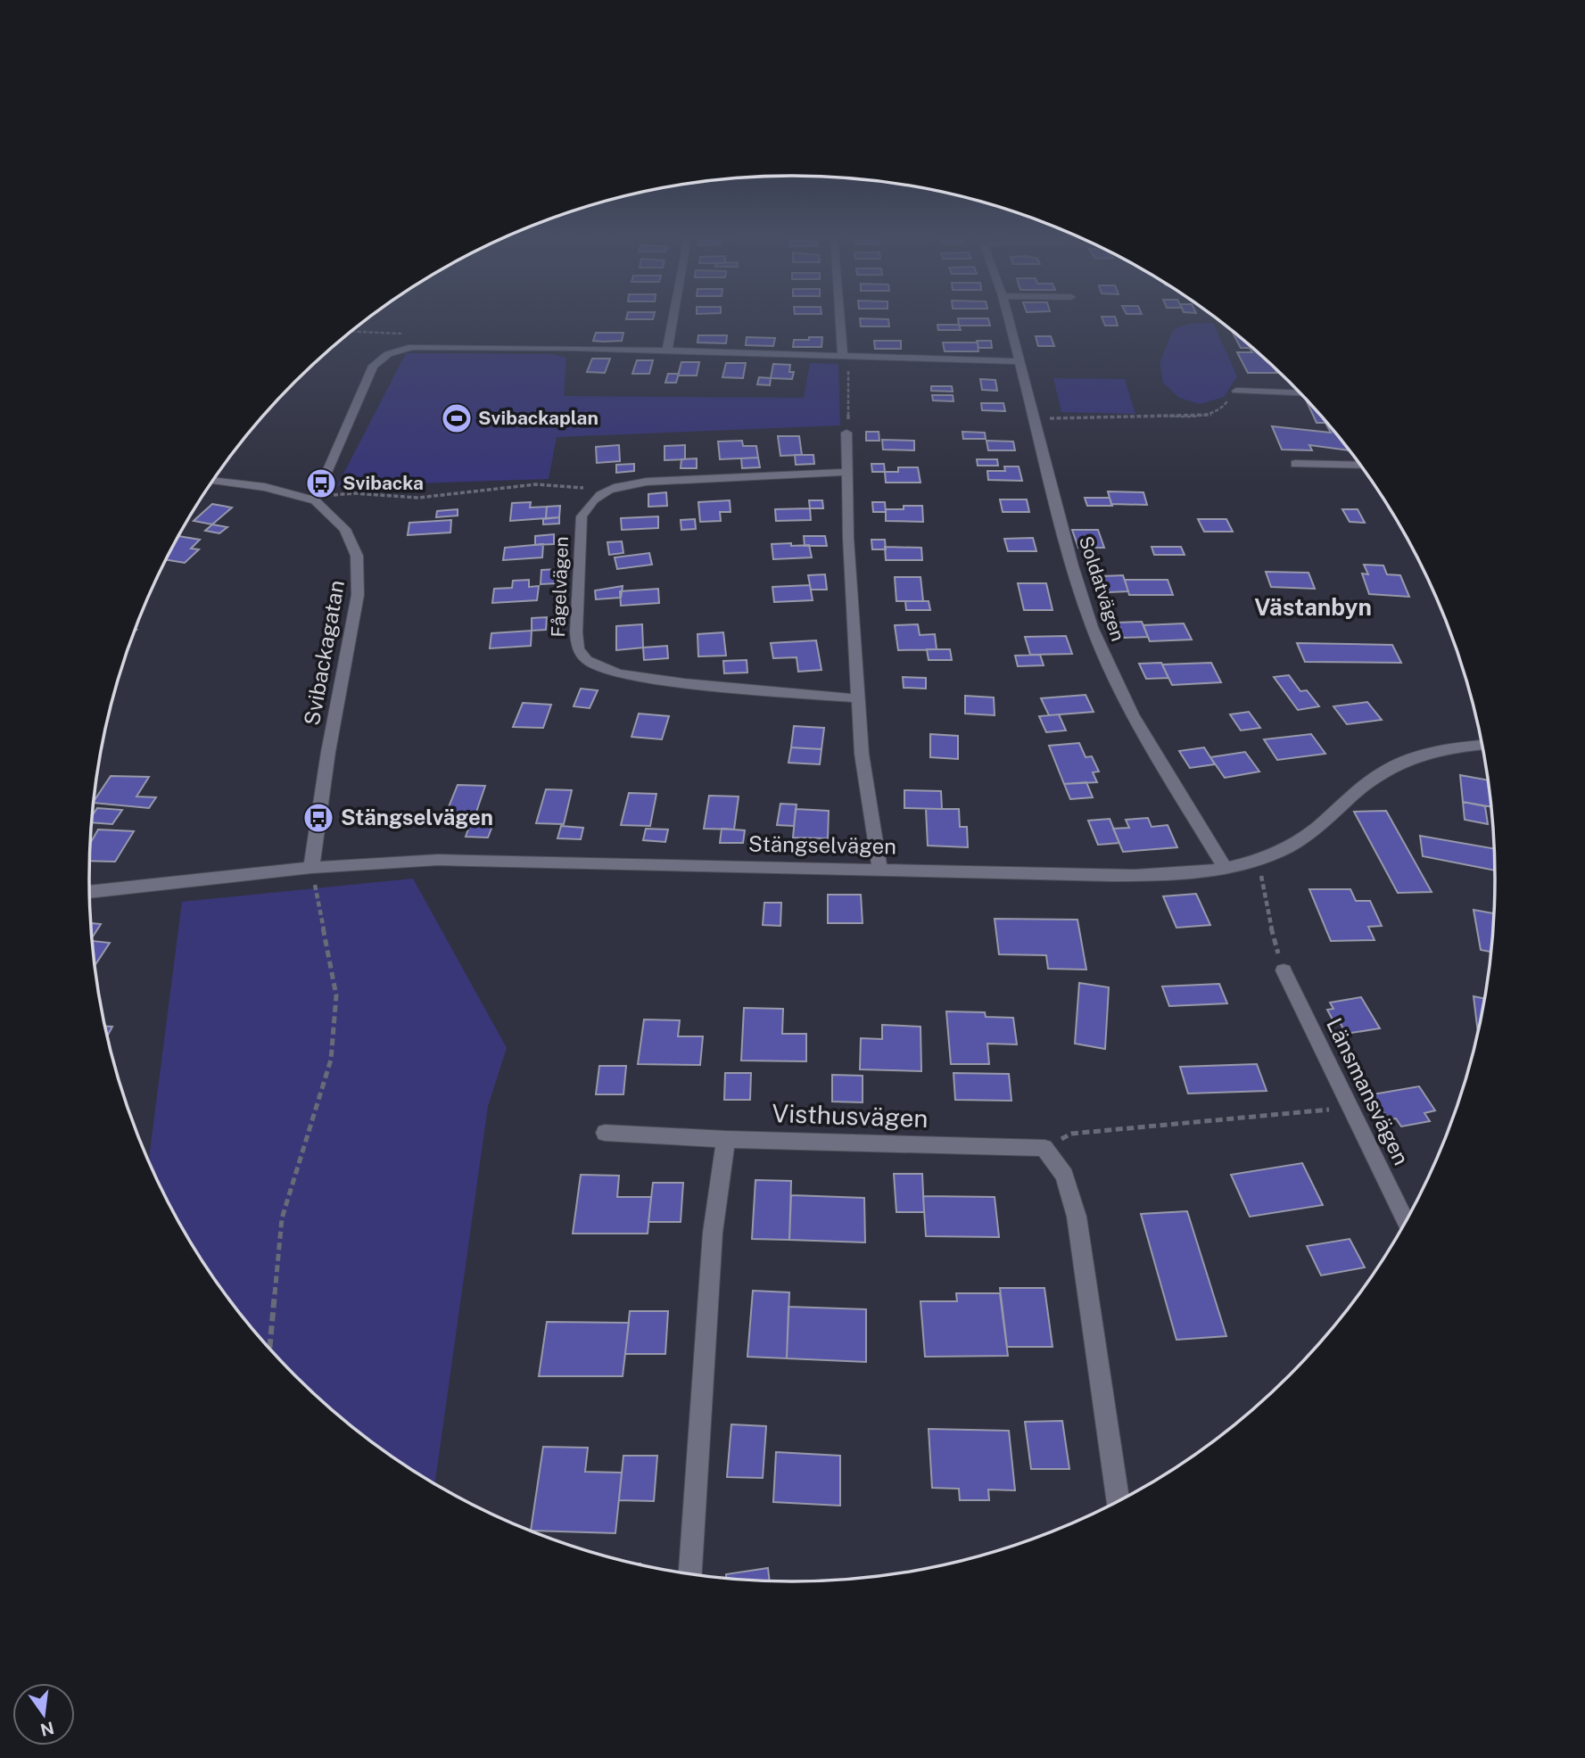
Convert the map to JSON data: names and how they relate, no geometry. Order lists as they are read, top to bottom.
{
  "streets": {
    "street": [
      "Fågelvägen",
      "Soldatvägen",
      "Svibackagatan",
      "Stängselvägen",
      "Länsmansvägen",
      "Visthusvägen"
    ]
  },
  "crossings": [
    ["Soldatvägen", "Stängselvägen"],
    ["Svibackagatan", "Stängselvägen"]
  ],
  "districts": ["Västanbyn"],
  "places": {
    "sports": ["Svibackaplan"],
    "bus stop": ["Svibacka", "Stängselvägen"]
  },
  "north": "bottom"
}
